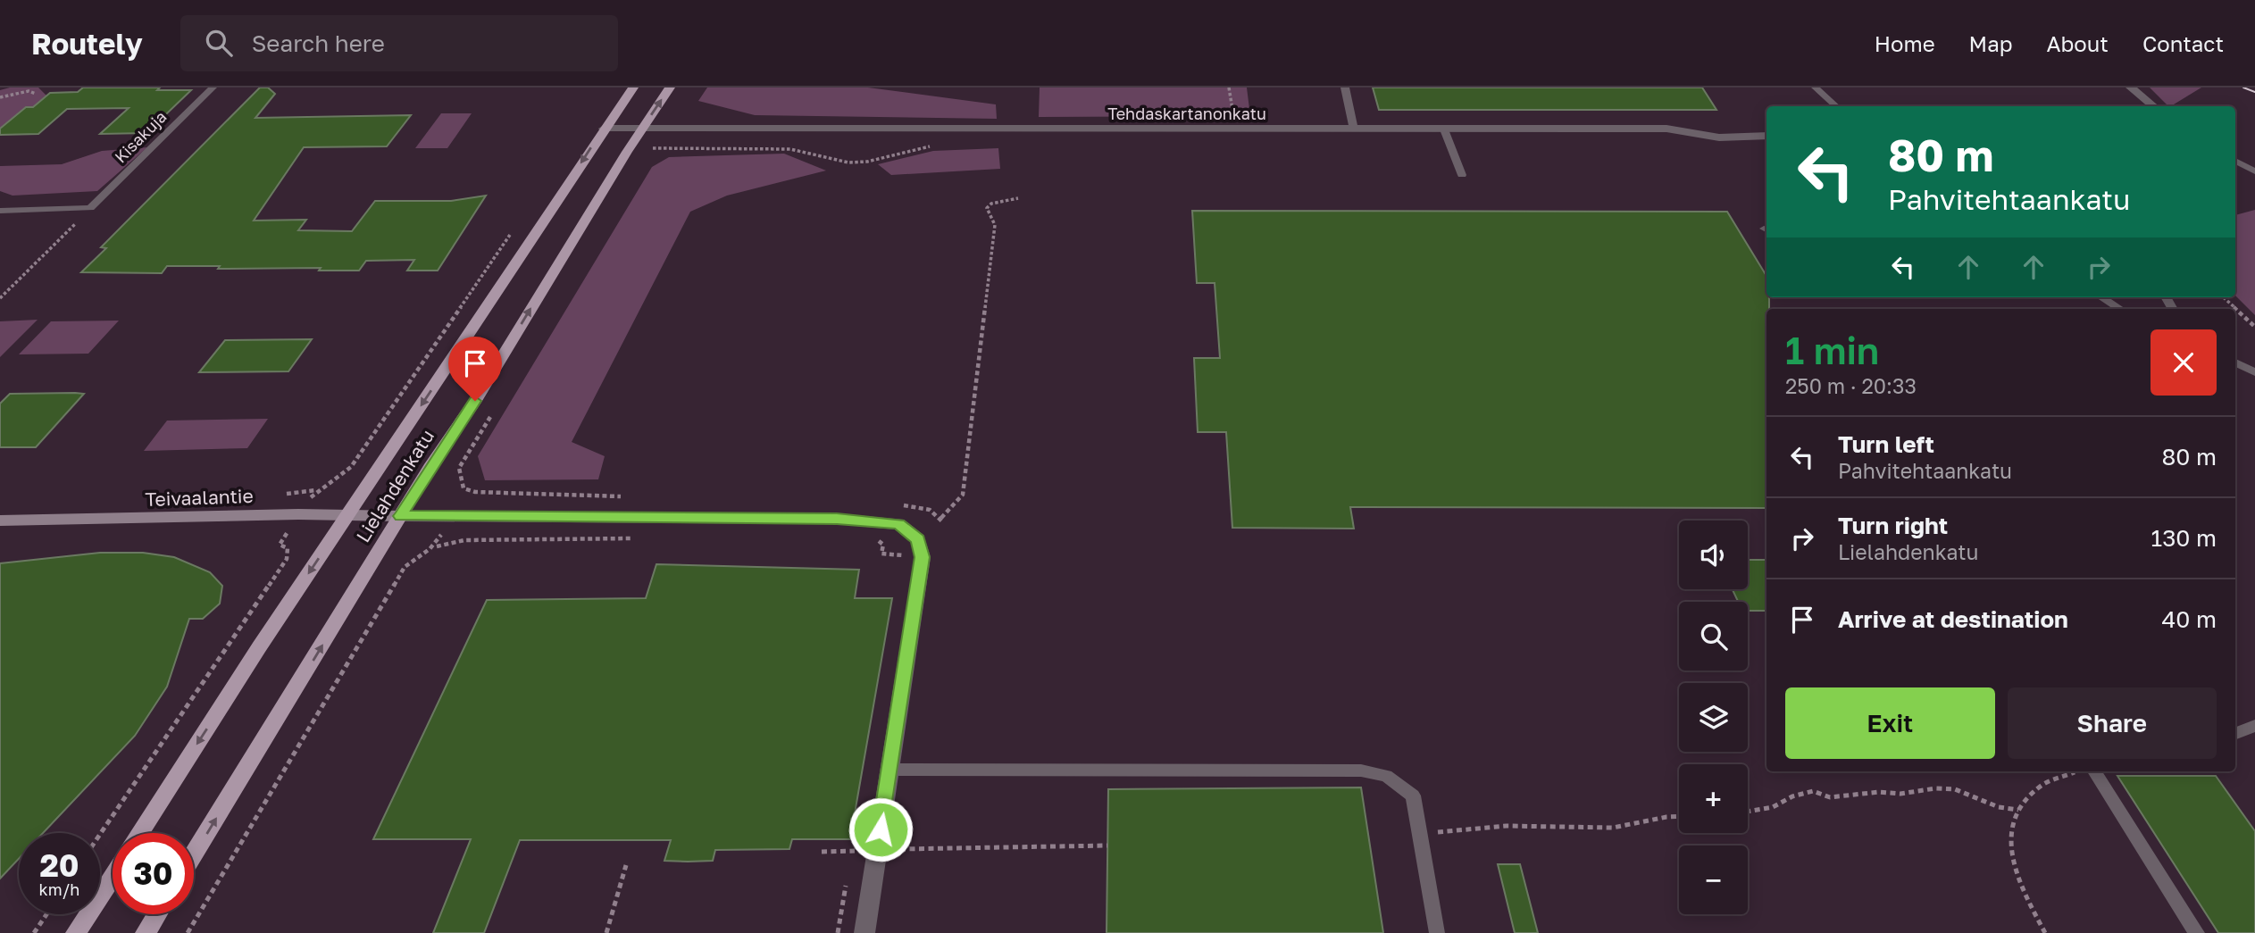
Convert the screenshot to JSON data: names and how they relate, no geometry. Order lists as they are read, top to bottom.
{
  "streets": {
    "main road": ["Lielahdenkatu", "Teivaalantie"],
    "street": ["Tehdaskartanonkatu"],
    "lane": ["Kisakuja"]
  },
  "crossings": [
    ["Tehdaskartanonkatu", "Lielahdenkatu"],
    ["Lielahdenkatu", "Teivaalantie"]
  ],
  "page": {
    "header": "Routely",
    "search": "Search here",
    "nav": [
      "Home",
      "Map",
      "About",
      "Contact"
    ],
    "turn": ["80 m", "Pahvitehtaankatu"],
    "heading": ["1 min", "250 m · 20:33"],
    "list": [
      {
        "name": "Turn left",
        "note": "Pahvitehtaankatu",
        "value": "80 m"
      },
      {
        "name": "Turn right",
        "note": "Lielahdenkatu",
        "value": "130 m"
      },
      {
        "name": "Arrive at destination",
        "value": "40 m"
      }
    ],
    "map_buttons": ["+", "−"],
    "buttons": ["Exit", "Share"],
    "speed": "20 km/h",
    "limit": "30"
  }
}
